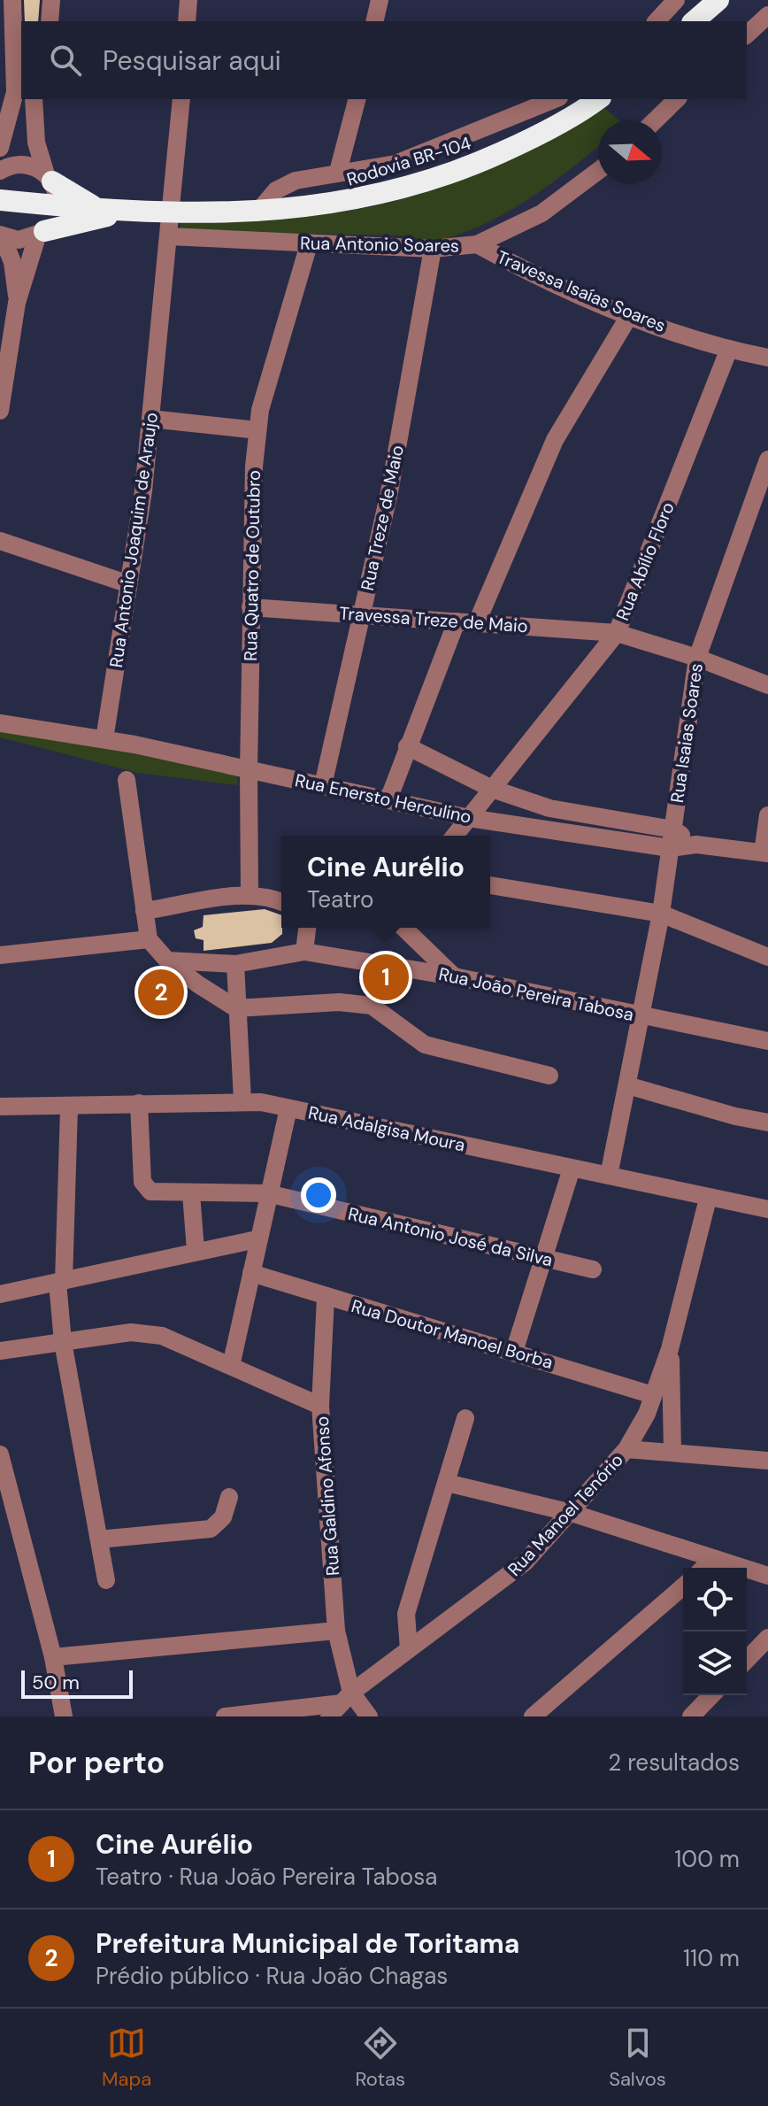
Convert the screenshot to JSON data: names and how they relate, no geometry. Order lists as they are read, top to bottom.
{
  "streets": {
    "highway": ["Rodovia BR-104"],
    "street": [
      "Rua Antonio Soares",
      "Travessa Isaías Soares",
      "Rua Treze de Maio",
      "Rua Antonio Joaquim de Araujo",
      "Rua Abílio Floro",
      "Rua Quatro de Outubro",
      "Travessa Treze de Maio",
      "Rua Isaias Soares",
      "Rua Enersto Herculino",
      "Rua João Pereira Tabosa",
      "Rua Adalgisa Moura",
      "Rua Antonio José da Silva",
      "Rua Doutor Manoel Borba",
      "Rua Galdino Afonso",
      "Rua Manoel Tenório"
    ]
  },
  "crossings": [
    ["Rodovia BR-104", "Rua Antonio Joaquim de Araujo"],
    ["Rua Antonio Soares", "Travessa Isaías Soares"],
    ["Rua Antonio Soares", "Rua Treze de Maio"],
    ["Rua Antonio Soares", "Rua Antonio Joaquim de Araujo"],
    ["Rua Antonio Soares", "Rua Quatro de Outubro"],
    ["Travessa Isaías Soares", "Rua Abílio Floro"],
    ["Rua Treze de Maio", "Travessa Treze de Maio"],
    ["Rua Treze de Maio", "Rua Enersto Herculino"],
    ["Rua Antonio Joaquim de Araujo", "Rua Enersto Herculino"],
    ["Rua Abílio Floro", "Travessa Treze de Maio"],
    ["Rua Abílio Floro", "Rua Enersto Herculino"],
    ["Rua Quatro de Outubro", "Travessa Treze de Maio"],
    ["Rua Quatro de Outubro", "Rua Enersto Herculino"],
    ["Travessa Treze de Maio", "Rua Isaias Soares"],
    ["Rua Isaias Soares", "Rua Enersto Herculino"],
    ["Rua Isaias Soares", "Rua João Pereira Tabosa"],
    ["Rua Isaias Soares", "Rua Adalgisa Moura"],
    ["Rua Adalgisa Moura", "Rua Antonio José da Silva"],
    ["Rua Adalgisa Moura", "Rua Manoel Tenório"],
    ["Rua Doutor Manoel Borba", "Rua Galdino Afonso"],
    ["Rua Doutor Manoel Borba", "Rua Manoel Tenório"],
    ["Rua Galdino Afonso", "Rua Manoel Tenório"]
  ],
  "scale_bar": "50 m",
  "north": "right",
  "page": {
    "search": "Pesquisar aqui",
    "popup": ["Cine Aurélio", "Teatro"],
    "pins": ["1", "2"],
    "scale": "50 m",
    "heading": ["Por perto", "2 resultados"],
    "list": [
      {
        "mark": "1",
        "name": "Cine Aurélio",
        "note": "Teatro · Rua João Pereira Tabosa",
        "value": "100 m"
      },
      {
        "mark": "2",
        "name": "Prefeitura Municipal de Toritama",
        "note": "Prédio público · Rua João Chagas",
        "value": "110 m"
      }
    ],
    "nav": ["Mapa", "Rotas", "Salvos"]
  }
}
